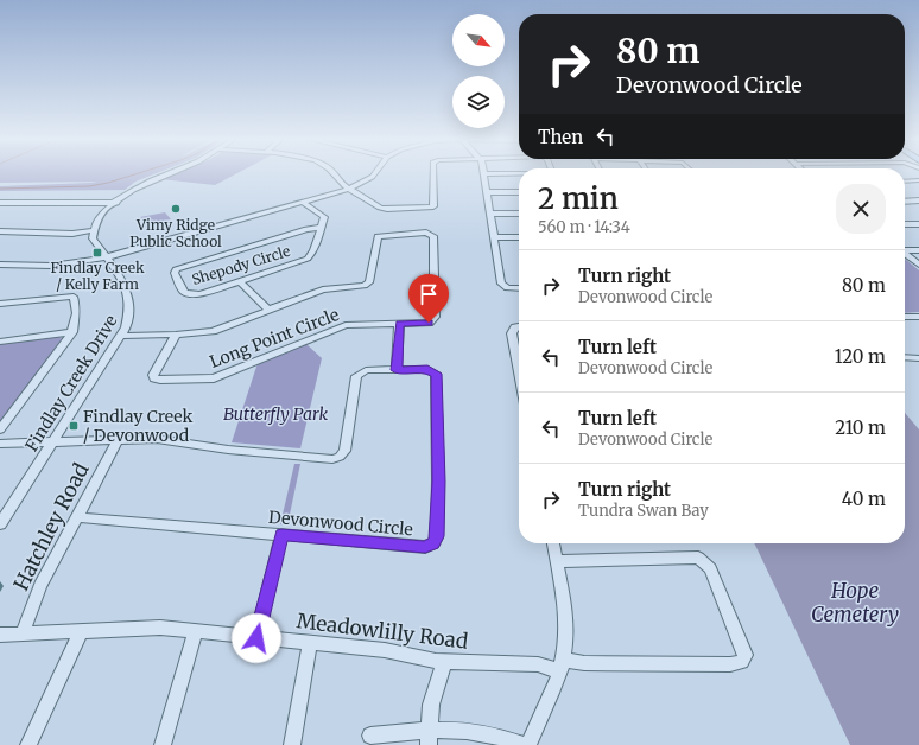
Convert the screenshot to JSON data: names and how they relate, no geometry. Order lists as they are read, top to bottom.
{
  "streets": {
    "street": [
      "Shepody Circle",
      "Long Point Circle",
      "Findlay Creek Drive",
      "Devonwood Circle",
      "Hatchley Road",
      "Meadowlilly Road"
    ]
  },
  "crossings": [
    ["Long Point Circle", "Findlay Creek Drive"],
    ["Findlay Creek Drive", "Devonwood Circle"],
    ["Devonwood Circle", "Hatchley Road"],
    ["Hatchley Road", "Meadowlilly Road"]
  ],
  "parks": ["Butterfly Park", "Hope Cemetery"],
  "places": {
    "other": ["Vimy Ridge Public School"],
    "transit": ["Findlay Creek / Kelly Farm", "Findlay Creek / Devonwood"]
  },
  "north": "bottom right",
  "page": {
    "turn": ["80 m", "Devonwood Circle"],
    "then": "Then",
    "heading": ["2 min", "560 m · 14:34"],
    "list": [
      {
        "name": "Turn right",
        "note": "Devonwood Circle",
        "value": "80 m"
      },
      {
        "name": "Turn left",
        "note": "Devonwood Circle",
        "value": "120 m"
      },
      {
        "name": "Turn left",
        "note": "Devonwood Circle",
        "value": "210 m"
      },
      {
        "name": "Turn right",
        "note": "Tundra Swan Bay",
        "value": "40 m"
      }
    ]
  }
}
